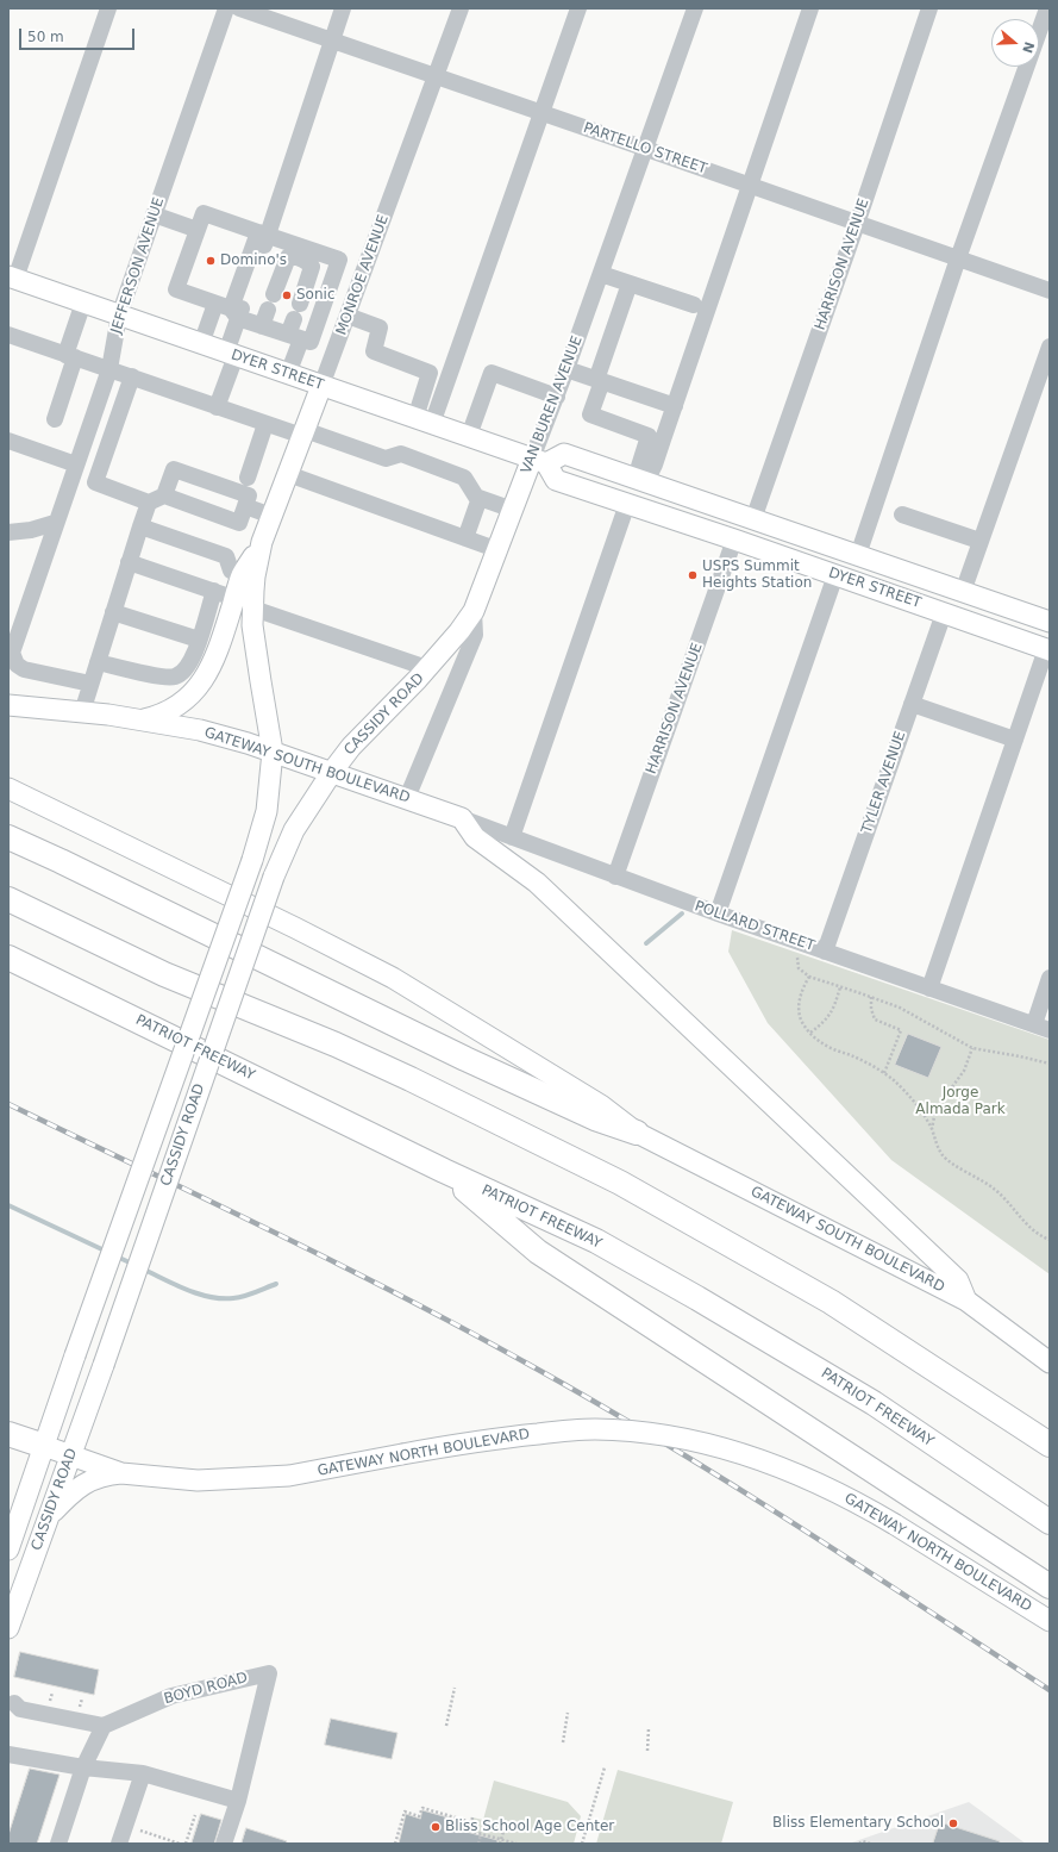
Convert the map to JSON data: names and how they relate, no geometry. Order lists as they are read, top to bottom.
{
  "streets": {
    "highway": ["PATRIOT FREEWAY"],
    "main road": [
      "MONROE AVENUE",
      "DYER STREET",
      "VAN BUREN AVENUE",
      "CASSIDY ROAD",
      "GATEWAY SOUTH BOULEVARD",
      "GATEWAY NORTH BOULEVARD"
    ],
    "street": [
      "PARTELLO STREET",
      "HARRISON AVENUE",
      "JEFFERSON AVENUE",
      "TYLER AVENUE",
      "POLLARD STREET",
      "BOYD ROAD"
    ]
  },
  "crossings": [
    ["PARTELLO STREET", "HARRISON AVENUE"],
    ["PARTELLO STREET", "MONROE AVENUE"],
    ["PARTELLO STREET", "VAN BUREN AVENUE"],
    ["HARRISON AVENUE", "DYER STREET"],
    ["HARRISON AVENUE", "POLLARD STREET"],
    ["JEFFERSON AVENUE", "DYER STREET"],
    ["MONROE AVENUE", "DYER STREET"],
    ["MONROE AVENUE", "CASSIDY ROAD"],
    ["DYER STREET", "VAN BUREN AVENUE"],
    ["DYER STREET", "TYLER AVENUE"],
    ["VAN BUREN AVENUE", "CASSIDY ROAD"],
    ["VAN BUREN AVENUE", "GATEWAY SOUTH BOULEVARD"],
    ["CASSIDY ROAD", "GATEWAY SOUTH BOULEVARD"],
    ["CASSIDY ROAD", "GATEWAY NORTH BOULEVARD"],
    ["GATEWAY SOUTH BOULEVARD", "POLLARD STREET"],
    ["TYLER AVENUE", "POLLARD STREET"]
  ],
  "parks": ["Jorge Almada Park"],
  "places": [
    "Domino's",
    "Sonic",
    "USPS Summit Heights Station",
    "Bliss Elementary School",
    "Bliss School Age Center"
  ],
  "scale_bar": "50 m",
  "north": "right"
}
